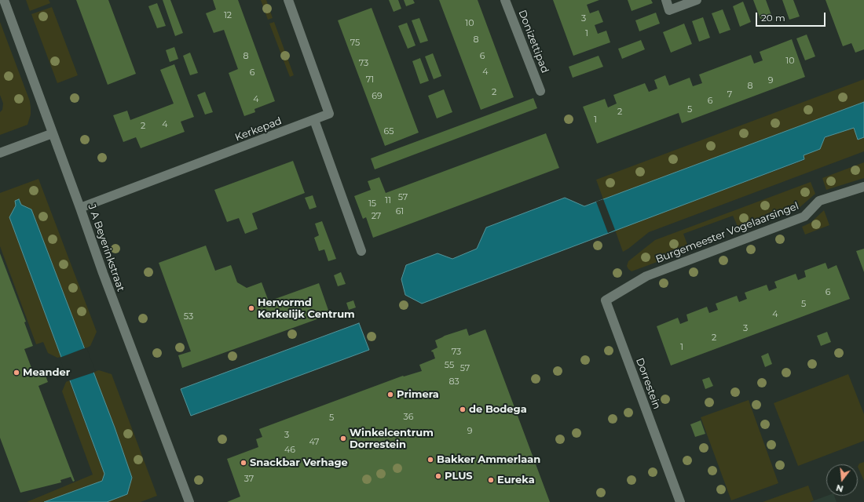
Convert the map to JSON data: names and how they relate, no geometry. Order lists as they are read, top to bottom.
{
  "streets": {
    "street": [
      "Donizettipad",
      "Kerkepad",
      "Burgemeester Vogelaarsingel",
      "J A Beyerinkstraat",
      "Dorrestein"
    ]
  },
  "crossings": [
    ["Kerkepad", "J A Beyerinkstraat"],
    ["Burgemeester Vogelaarsingel", "Dorrestein"]
  ],
  "places": [
    "Hervormd Kerkelijk Centrum",
    "Meander",
    "Primera",
    "de Bodega",
    "Winkelcentrum Dorrestein",
    "Bakker Ammerlaan",
    "Snackbar Verhage",
    "PLUS",
    "Eureka"
  ],
  "house_numbers": [
    "12",
    "3",
    "10",
    "1",
    "8",
    "75",
    "8",
    "6",
    "10",
    "73",
    "4",
    "6",
    "71",
    "9",
    "8",
    "2",
    "7",
    "69",
    "4",
    "6",
    "5",
    "2",
    "1",
    "4",
    "2",
    "65",
    "57",
    "11",
    "15",
    "61",
    "27",
    "6",
    "5",
    "4",
    "53",
    "3",
    "2",
    "1",
    "73",
    "55",
    "57",
    "83",
    "36",
    "5",
    "9",
    "3",
    "47",
    "46",
    "37"
  ],
  "scale_bar": "20 m",
  "north": "bottom"
}
